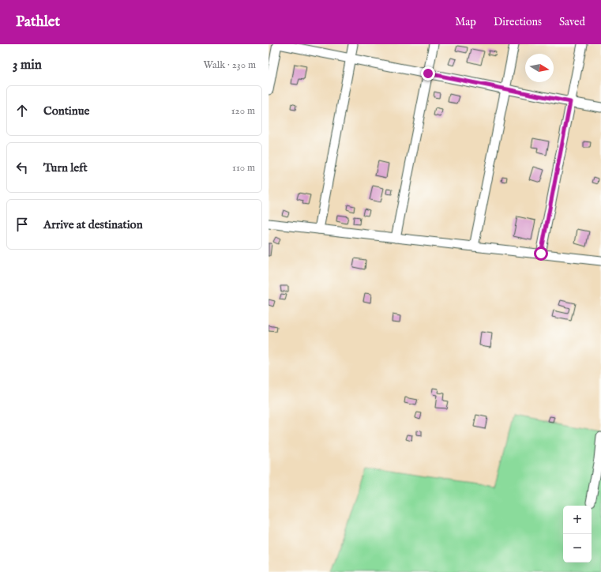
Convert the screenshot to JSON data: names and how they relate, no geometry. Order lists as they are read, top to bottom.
{
  "north": "right",
  "page": {
    "header": "Pathlet",
    "nav": ["Map", "Directions", "Saved"],
    "heading": ["3 min", "Walk · 230 m"],
    "list": [
      ["Continue", "120 m"],
      ["Turn left", "110 m"],
      "Arrive at destination"
    ],
    "map_buttons": ["+", "−"]
  }
}
